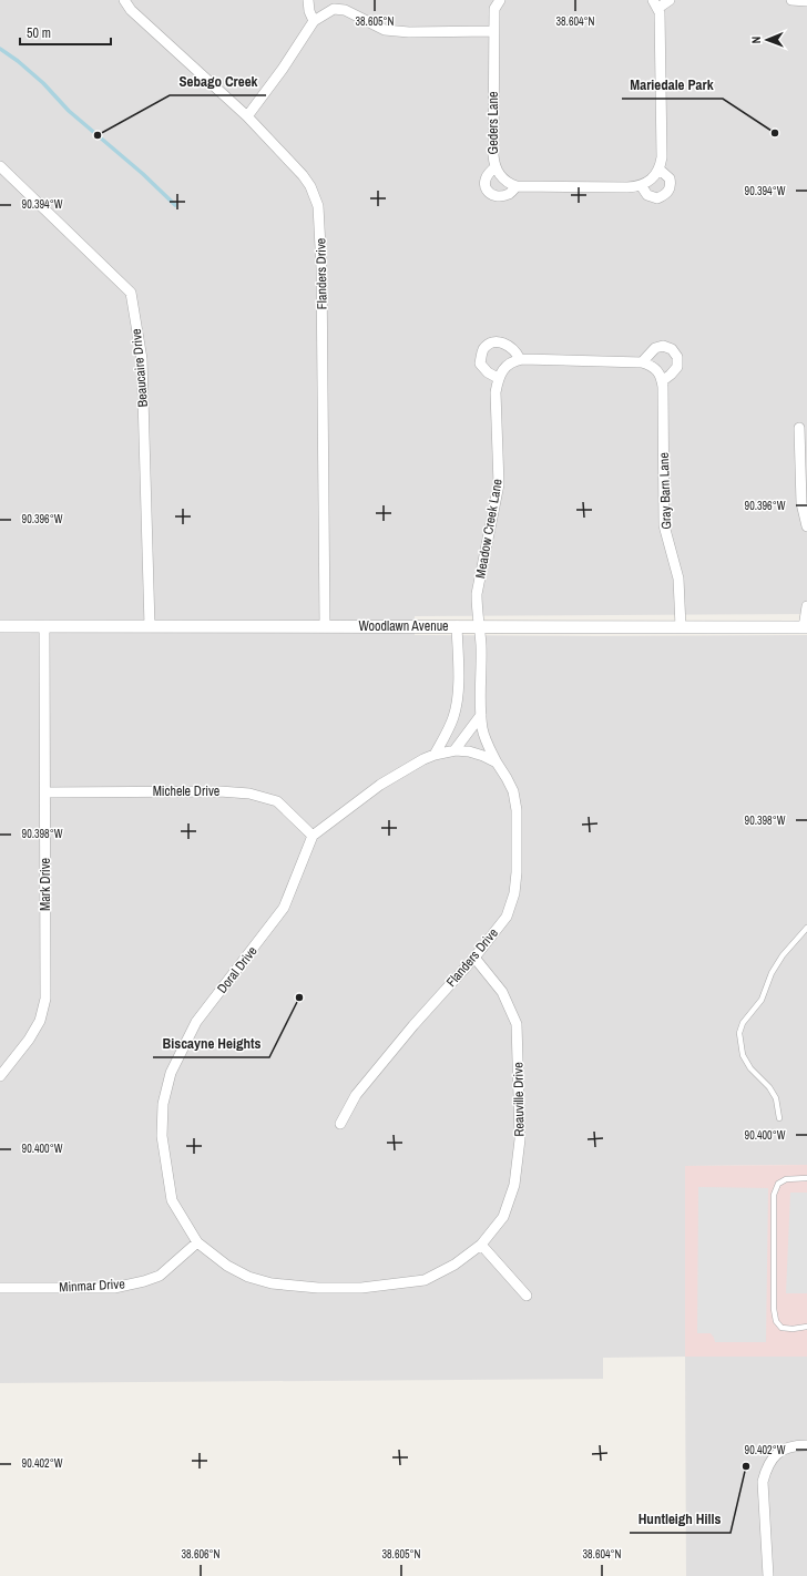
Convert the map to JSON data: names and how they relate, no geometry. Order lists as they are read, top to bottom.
{
  "streets": {
    "street": [
      "Geders Lane",
      "Flanders Drive",
      "Beaucaire Drive",
      "Gray Barn Lane",
      "Meadow Creek Lane",
      "Woodlawn Avenue",
      "Michele Drive",
      "Mark Drive",
      "Doral Drive",
      "Reauville Drive",
      "Minmar Drive"
    ]
  },
  "crossings": [
    ["Flanders Drive", "Meadow Creek Lane"],
    ["Flanders Drive", "Woodlawn Avenue"],
    ["Flanders Drive", "Reauville Drive"],
    ["Beaucaire Drive", "Woodlawn Avenue"],
    ["Gray Barn Lane", "Woodlawn Avenue"],
    ["Meadow Creek Lane", "Woodlawn Avenue"],
    ["Woodlawn Avenue", "Mark Drive"],
    ["Michele Drive", "Mark Drive"],
    ["Michele Drive", "Doral Drive"],
    ["Doral Drive", "Reauville Drive"],
    ["Doral Drive", "Minmar Drive"],
    ["Reauville Drive", "Minmar Drive"]
  ],
  "places": [
    "Mariedale Park",
    "Sebago Creek",
    "Biscayne Heights",
    "Huntleigh Hills"
  ],
  "scale_bar": "50 m",
  "north": "left",
  "coordinates": [
    "38.605°N",
    "38.604°N",
    "90.394°W",
    "90.396°W",
    "90.398°W",
    "90.400°W",
    "90.402°W",
    "38.606°N"
  ]
}
